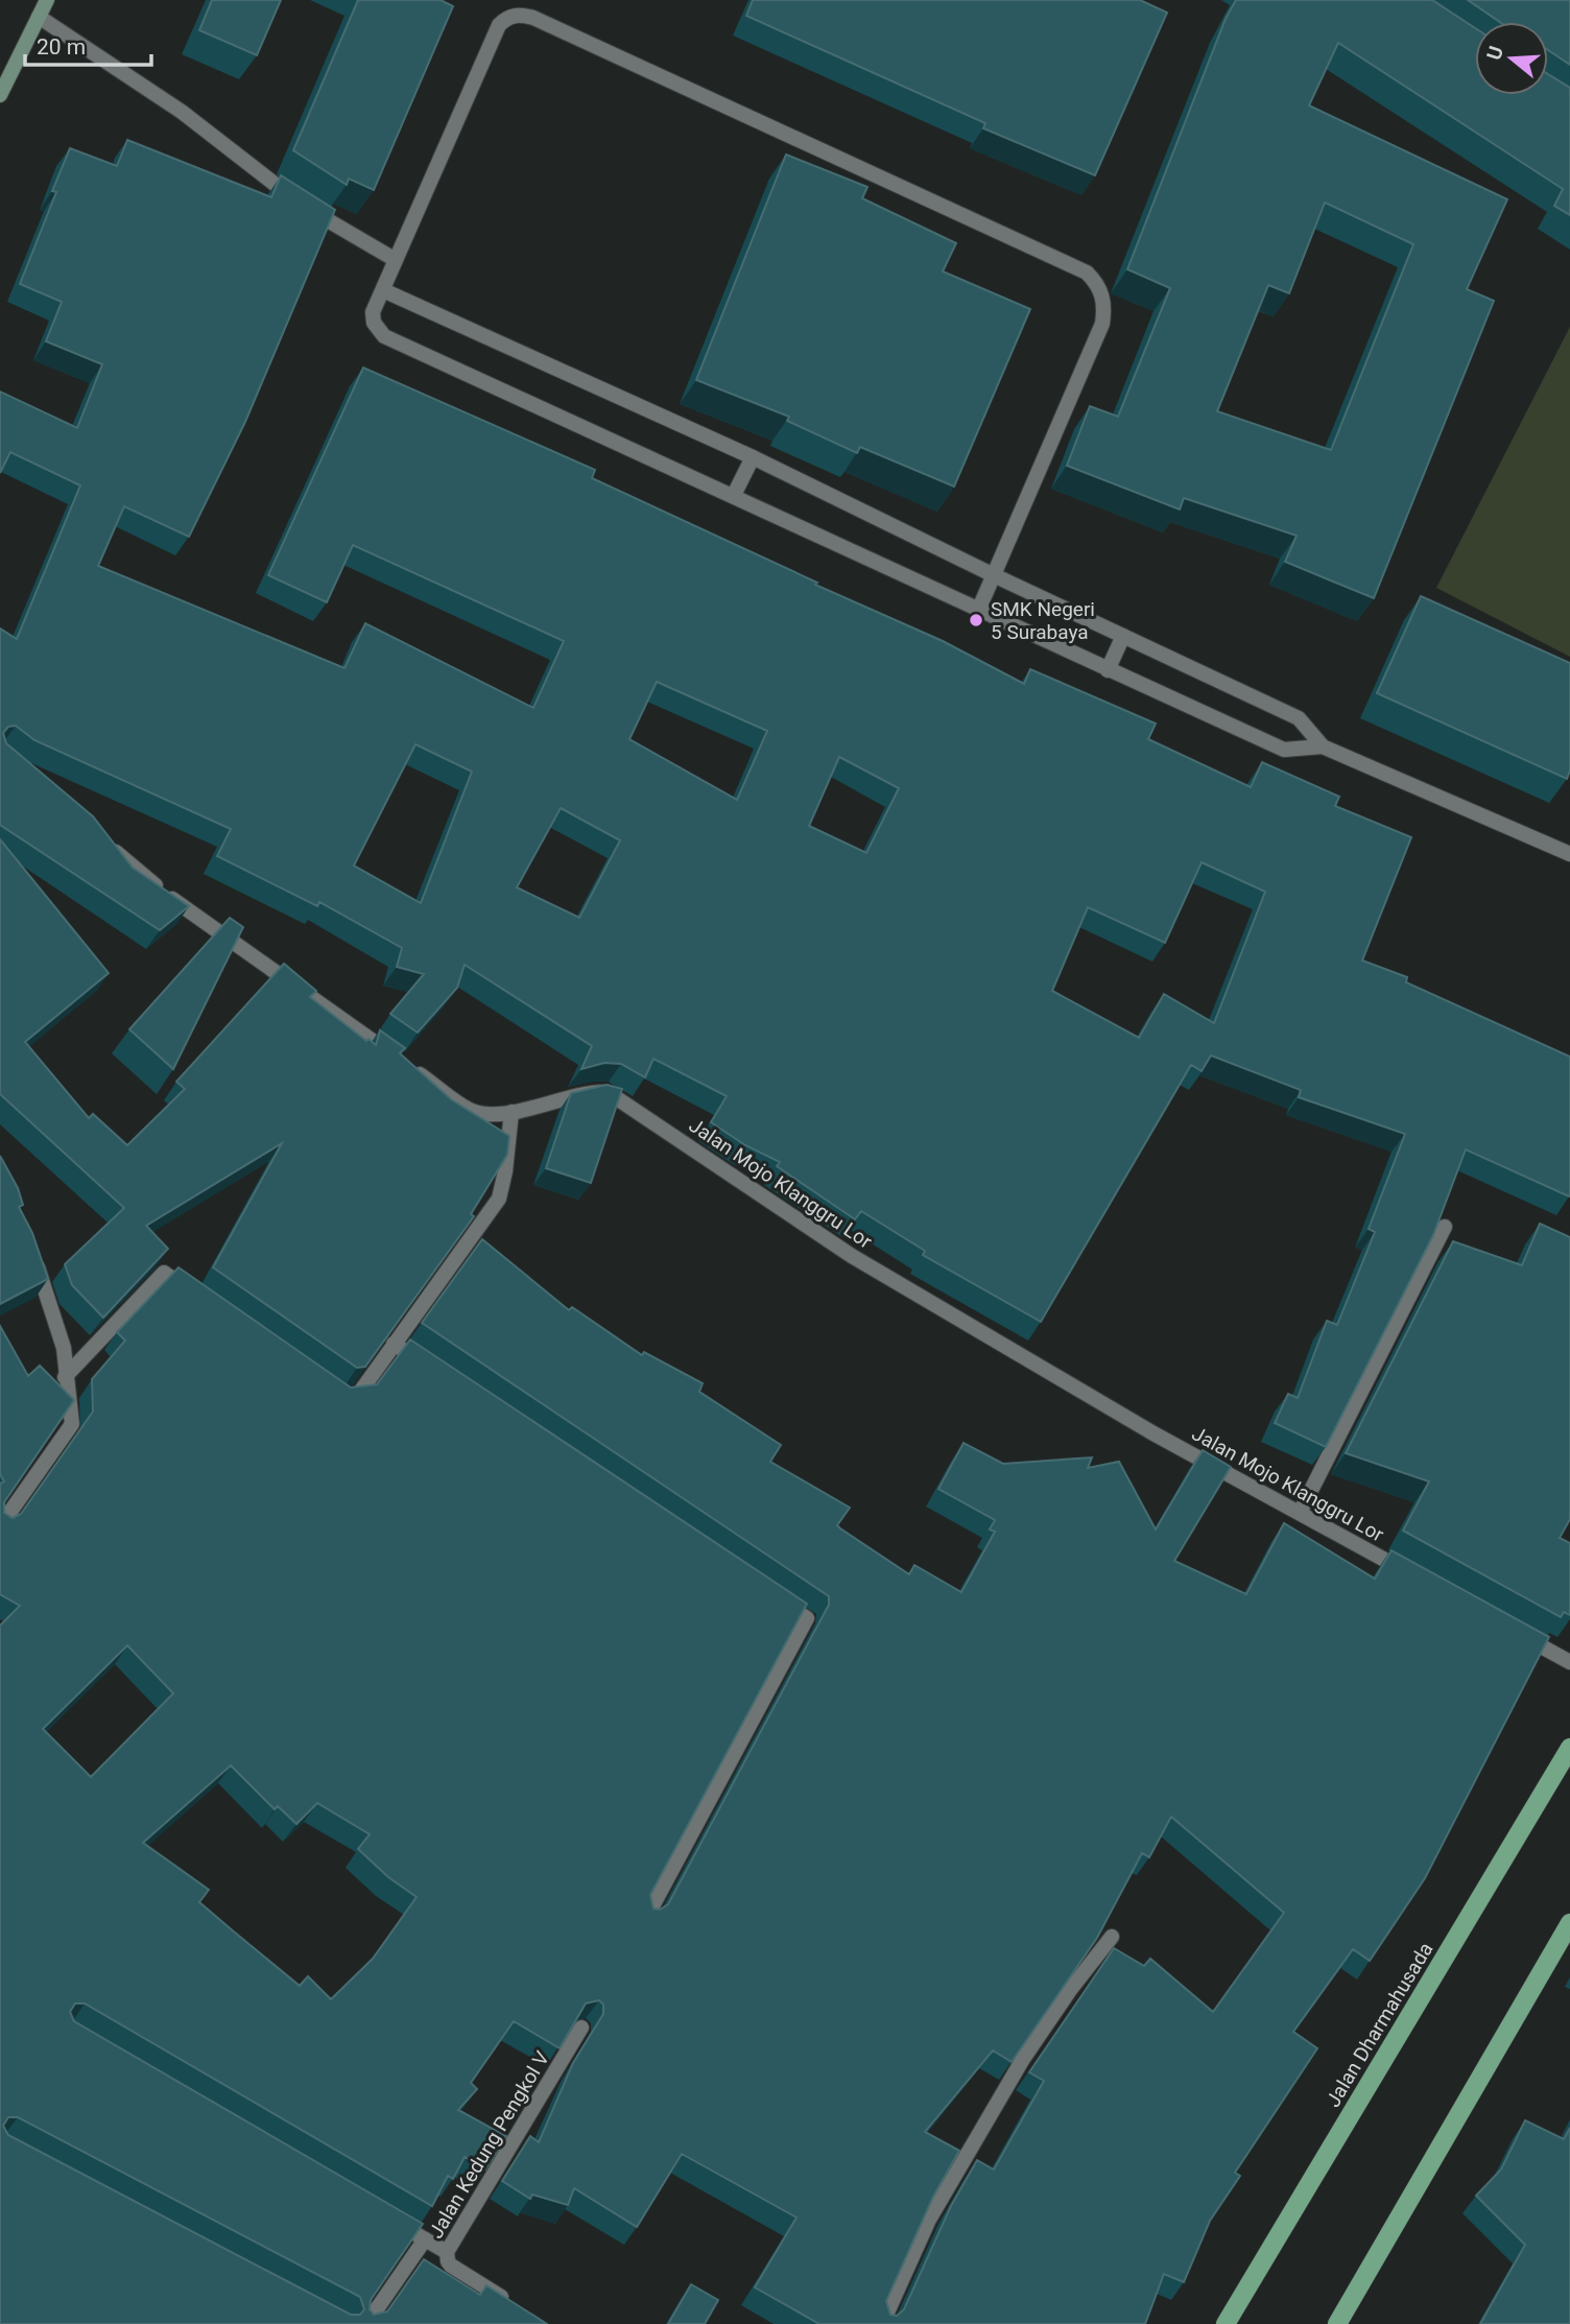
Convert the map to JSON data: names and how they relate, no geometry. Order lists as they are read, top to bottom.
{
  "streets": {
    "main road": ["Jalan Dharmahusada"],
    "street": ["Jalan Mojo Klanggru Lor", "Jalan Kedung Pengkol V"]
  },
  "places": ["SMK Negeri 5 Surabaya"],
  "scale_bar": "20 m",
  "north": "left"
}
